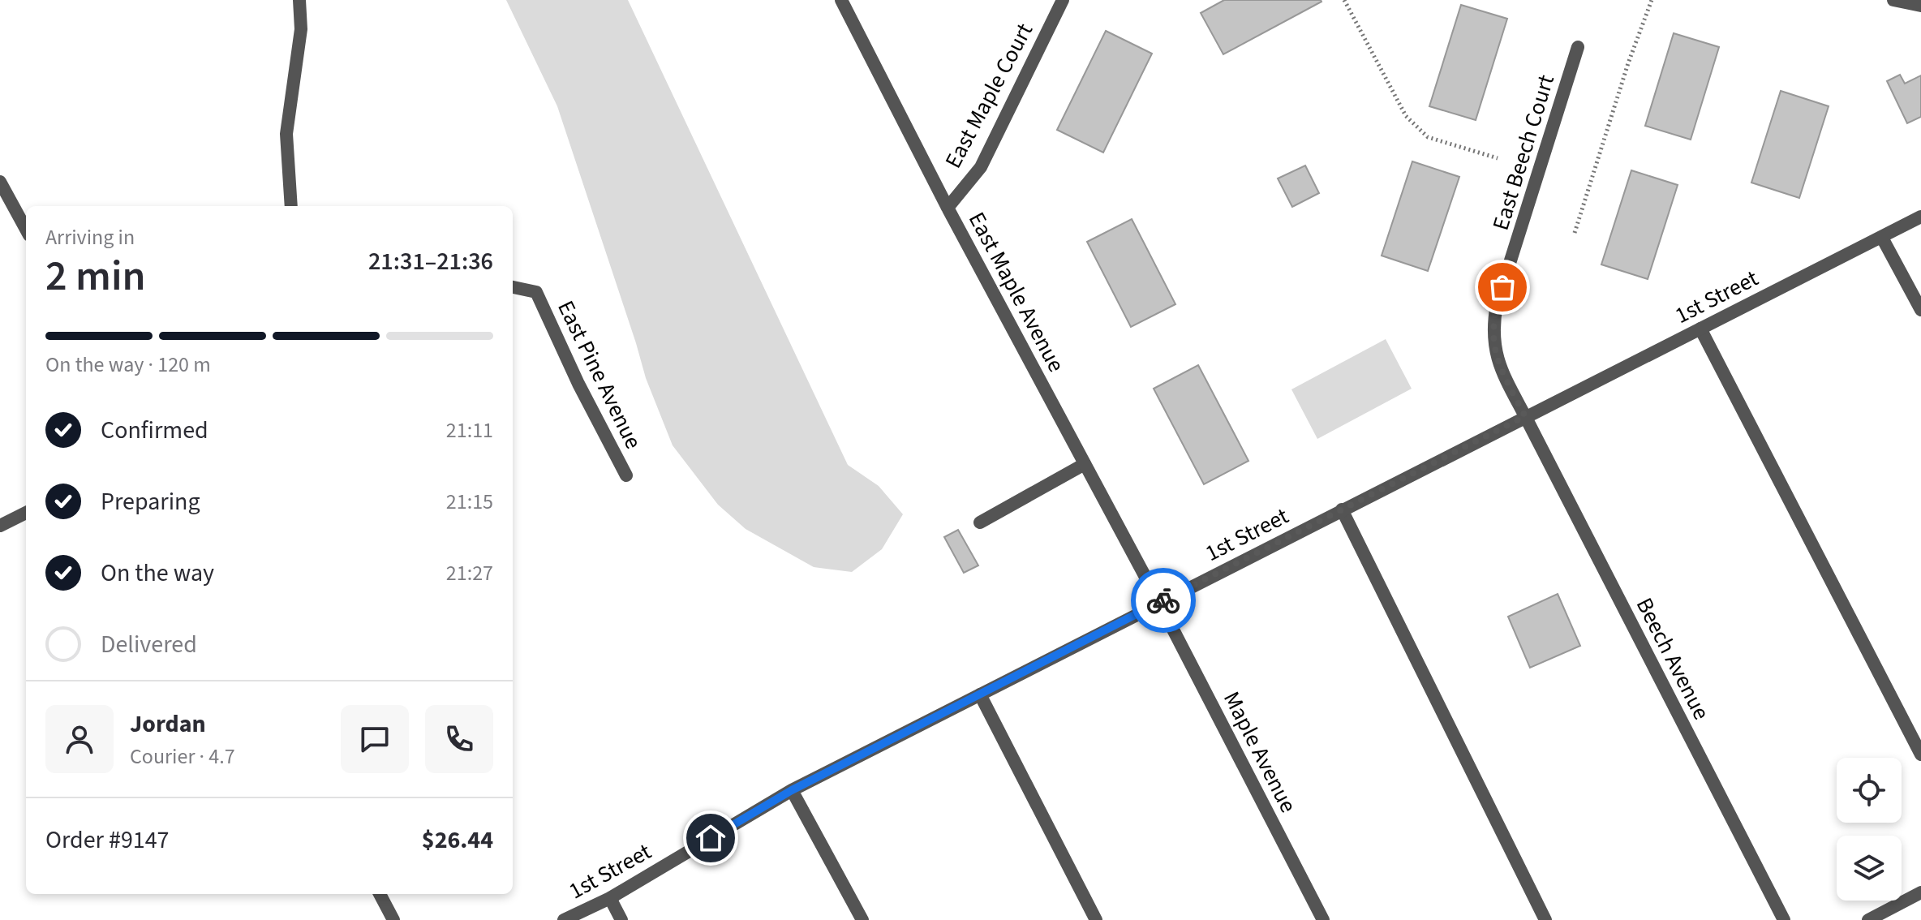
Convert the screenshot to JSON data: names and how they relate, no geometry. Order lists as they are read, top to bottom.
{
  "streets": {
    "street": [
      "East Maple Court",
      "East Beech Court",
      "East Maple Avenue",
      "1st Street",
      "East Pine Avenue",
      "Beech Avenue",
      "Maple Avenue"
    ]
  },
  "crossings": [
    ["East Maple Court", "East Maple Avenue"],
    ["East Beech Court", "1st Street"],
    ["East Beech Court", "Beech Avenue"],
    ["East Maple Avenue", "1st Street"],
    ["East Maple Avenue", "Maple Avenue"],
    ["1st Street", "Beech Avenue"],
    ["1st Street", "Maple Avenue"]
  ],
  "page": {
    "heading": ["2 min", "Arriving in", "21:31–21:36"],
    "panel": [
      "Jordan",
      "Courier · 4.7",
      "Order #9147",
      "$26.44"
    ],
    "bar": "On the way · 120 m",
    "list": [
      ["Confirmed", "21:11"],
      ["Preparing", "21:15"],
      ["On the way", "21:27"],
      "Delivered"
    ]
  }
}
